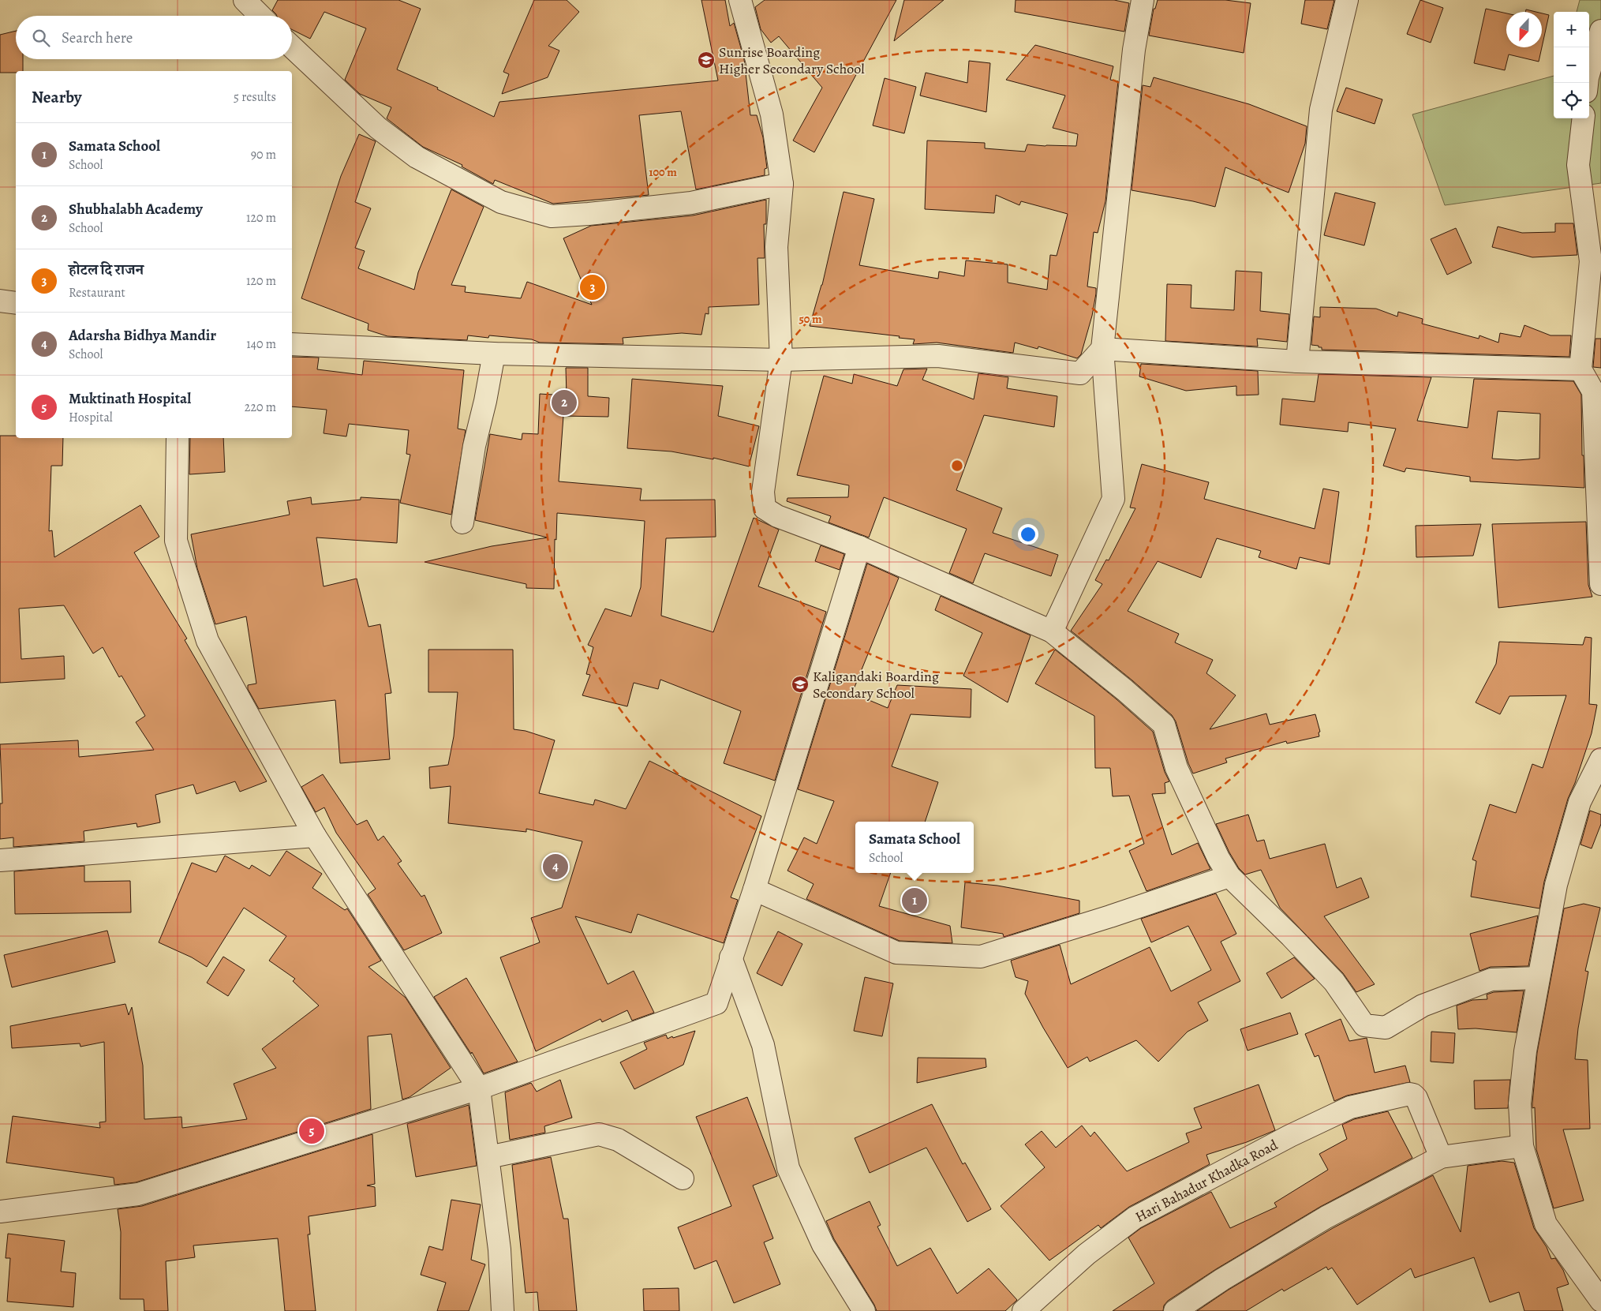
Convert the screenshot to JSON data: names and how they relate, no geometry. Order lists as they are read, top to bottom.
{
  "streets": {
    "street": ["Hari Bahadur Khadka Road"]
  },
  "places": {
    "school or university": ["Sunrise Boarding Higher Secondary School", "Kaligandaki Boarding Secondary School"]
  },
  "north": "bottom",
  "page": {
    "map_buttons": ["+", "−"],
    "search": "Search here",
    "heading": ["Nearby", "5 results"],
    "list": [
      {
        "mark": "1",
        "name": "Samata School",
        "note": "School",
        "value": "90 m"
      },
      {
        "mark": "2",
        "name": "Shubhalabh Academy",
        "note": "School",
        "value": "120 m"
      },
      {
        "mark": "3",
        "name": "होटल दि राजन",
        "note": "Restaurant",
        "value": "120 m"
      },
      {
        "mark": "4",
        "name": "Adarsha Bidhya Mandir",
        "note": "School",
        "value": "140 m"
      },
      {
        "mark": "5",
        "name": "Muktinath Hospital",
        "note": "Hospital",
        "value": "220 m"
      }
    ],
    "pins": [
      "3",
      "2",
      "4",
      "1",
      "5"
    ],
    "popup": ["Samata School", "School"]
  },
  "rings": ["100 m", "50 m"]
}
